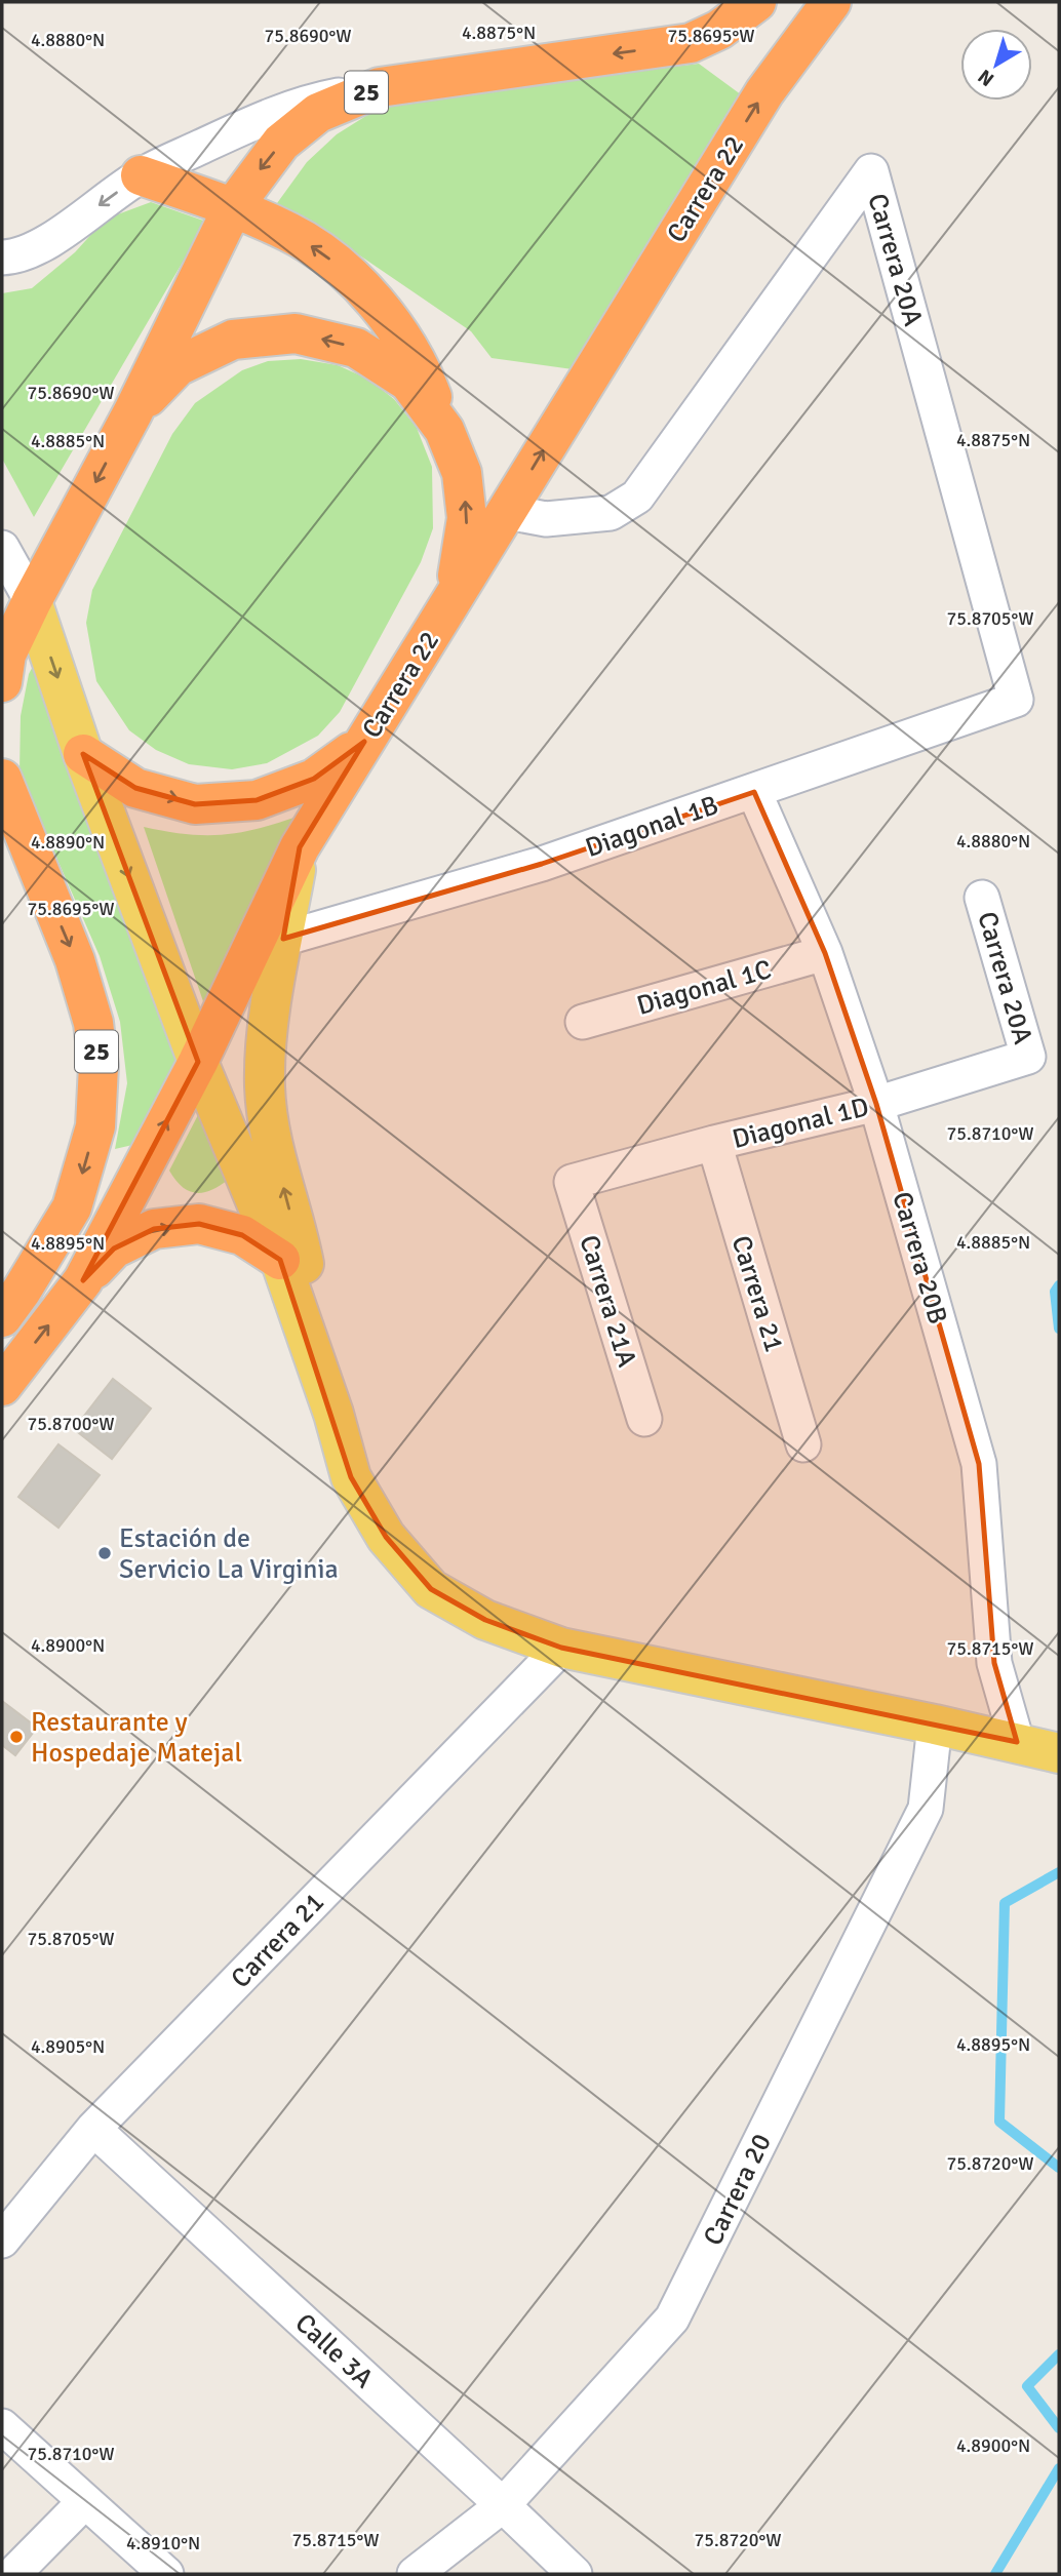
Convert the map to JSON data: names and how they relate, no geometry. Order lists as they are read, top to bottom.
{
  "streets": {
    "highway": ["25", "Carrera 22"],
    "street": [
      "Carrera 20A",
      "Diagonal 1B",
      "Diagonal 1C",
      "Diagonal 1D",
      "Carrera 20B",
      "Carrera 21",
      "Carrera 21A",
      "Carrera 20",
      "Calle 3A"
    ]
  },
  "crossings": [
    ["Carrera 22", "Carrera 20A"],
    ["Carrera 20A", "Diagonal 1B"],
    ["Carrera 20A", "Diagonal 1D"],
    ["Diagonal 1B", "Carrera 20B"],
    ["Diagonal 1C", "Carrera 20B"],
    ["Diagonal 1D", "Carrera 20B"],
    ["Diagonal 1D", "Carrera 21"],
    ["Diagonal 1D", "Carrera 21A"],
    ["Carrera 21", "Calle 3A"],
    ["Carrera 20", "Calle 3A"]
  ],
  "one_way": ["Carrera 22"],
  "places": ["Estación de Servicio La Virginia", "Restaurante y Hospedaje Matejal"],
  "north": "bottom left",
  "coordinates": [
    "4.8875°N",
    "75.8690°W",
    "75.8695°W",
    "4.8880°N",
    "4.8885°N",
    "75.8705°W",
    "4.8890°N",
    "75.8710°W",
    "4.8895°N",
    "75.8700°W",
    "4.8900°N",
    "75.8715°W",
    "4.8905°N",
    "75.8720°W",
    "4.8910°N"
  ]
}
